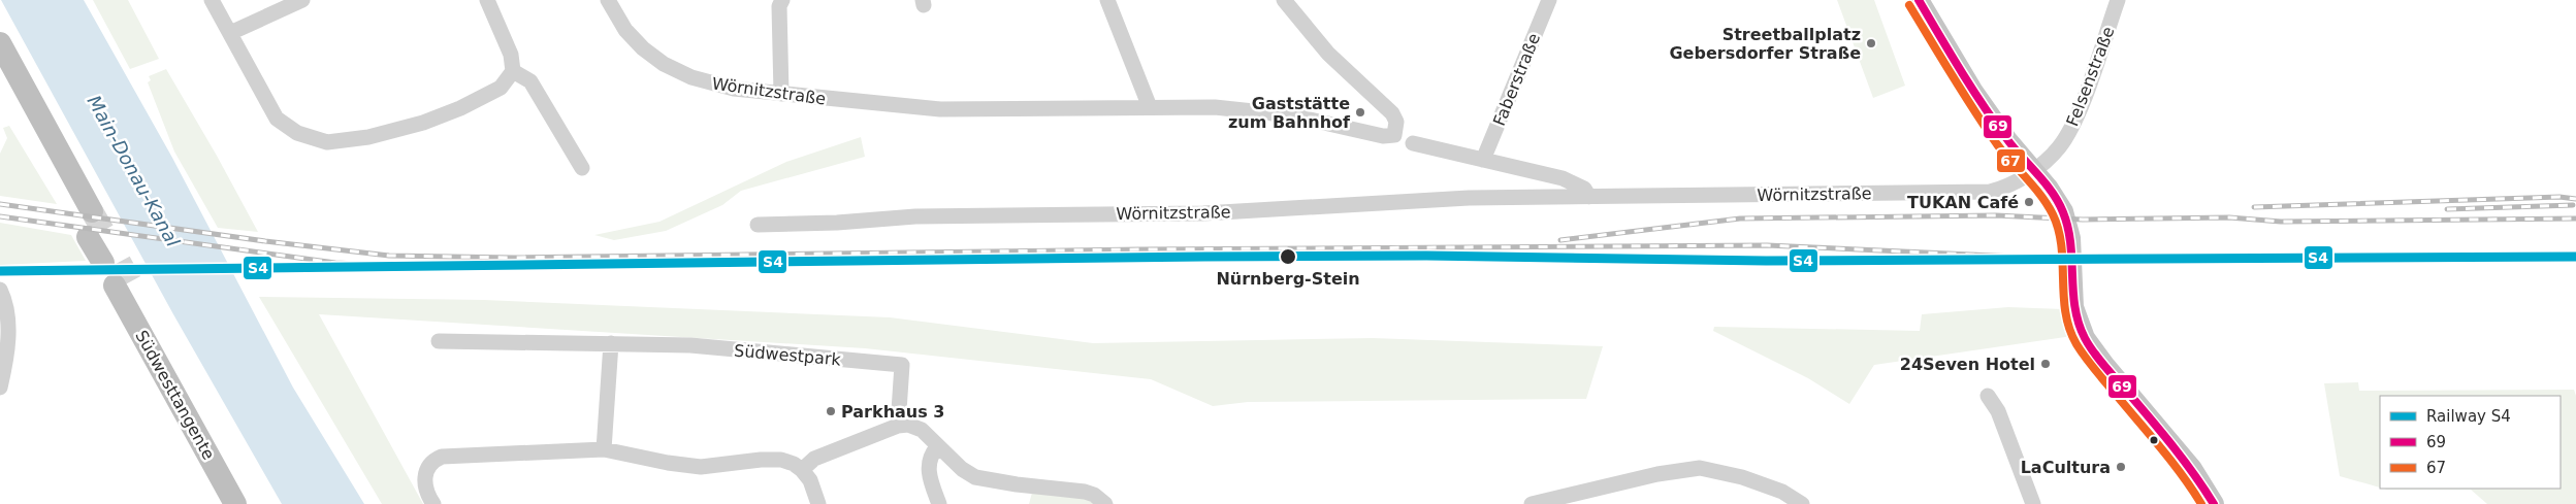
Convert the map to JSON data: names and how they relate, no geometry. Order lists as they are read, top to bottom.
{
  "streets": {
    "highway": ["Südwesttangente"],
    "street": [
      "Felsenstraße",
      "Faberstraße",
      "Wörnitzstraße",
      "Südwestpark"
    ]
  },
  "crossings": [
    ["Felsenstraße", "Wörnitzstraße"]
  ],
  "water": ["Main-Donau-Kanal"],
  "places": [
    "Streetballplatz Gebersdorfer Straße",
    "Gaststätte zum Bahnhof",
    "TUKAN Café",
    "Nürnberg-Stein",
    "24Seven Hotel",
    "Parkhaus 3",
    "LaCultura"
  ],
  "lines": ["transit line 69", "transit line 67", "rail line S4"],
  "legend": ["Railway S4", "69", "67"]
}
